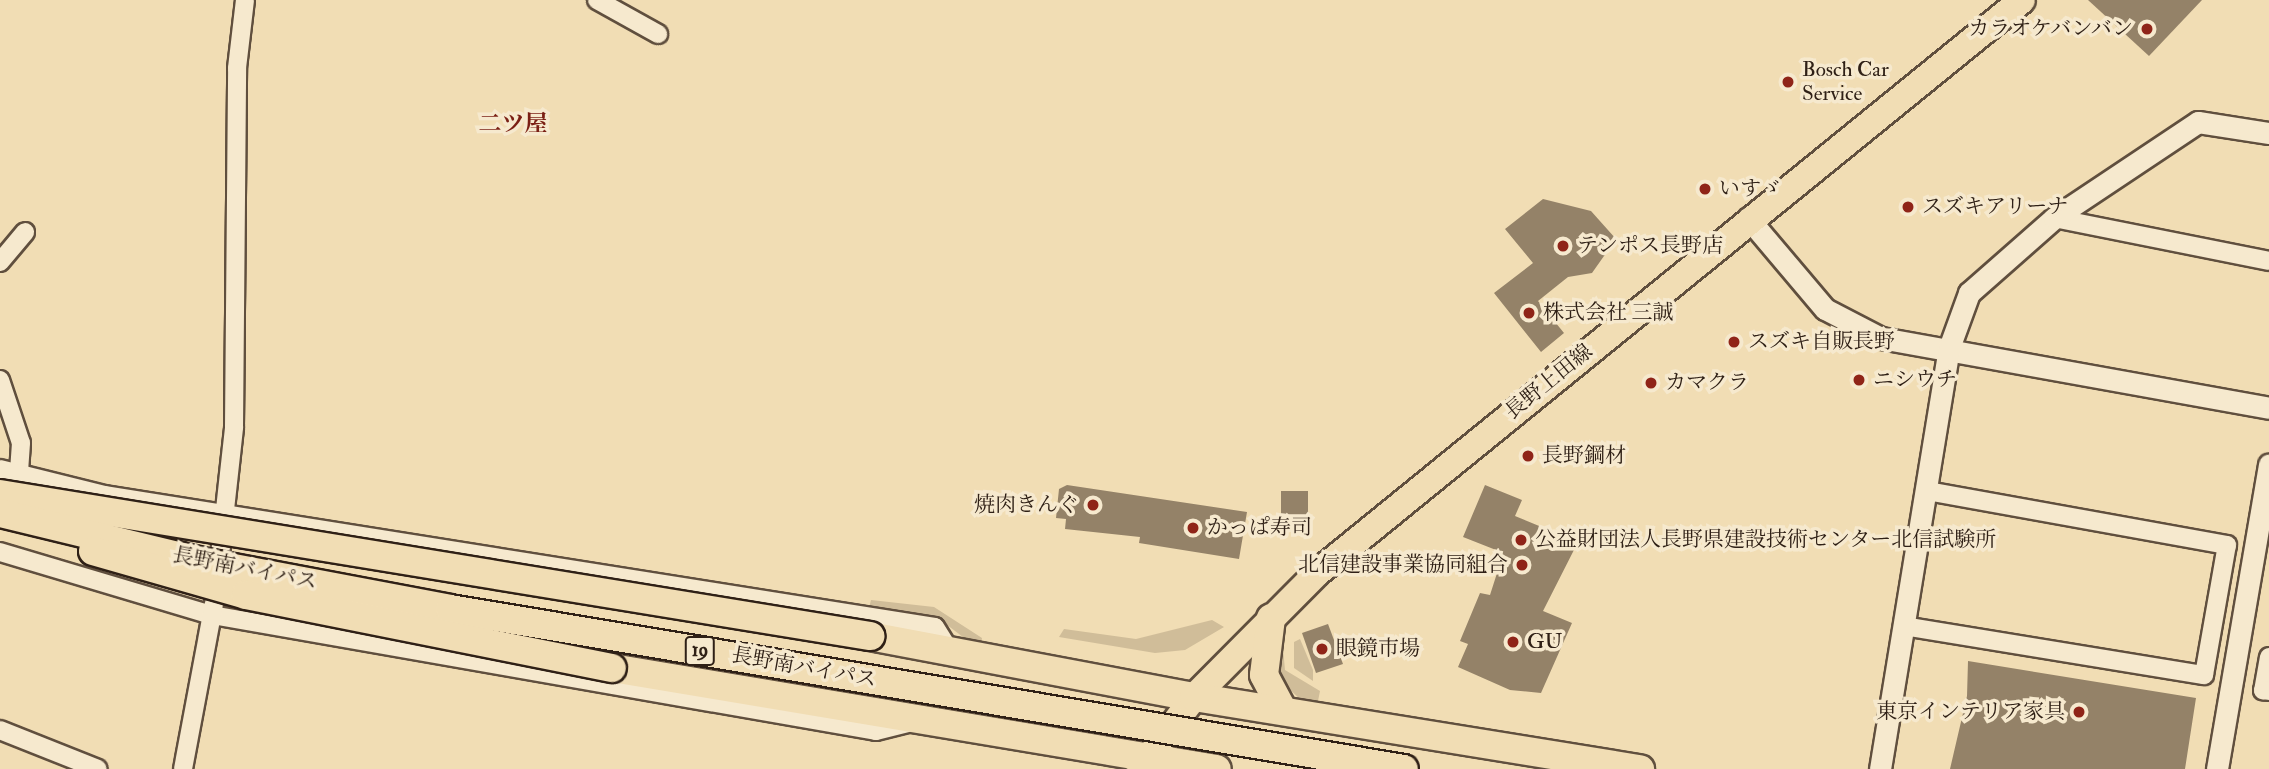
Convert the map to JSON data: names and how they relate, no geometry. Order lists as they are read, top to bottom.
{
  "streets": {
    "highway": ["長野南バイパス", "19"],
    "main road": ["長野上田線"]
  },
  "crossings": [
    ["長野上田線", "19"],
    ["長野南バイパス", "19"]
  ],
  "districts": ["二ツ屋"],
  "places": [
    "カラオケバンバン",
    "Bosch Car Service",
    "いすゞ",
    "スズキアリーナ",
    "テンポス長野店",
    "株式会社 三誠",
    "スズキ自販長野",
    "ニシウチ",
    "カマクラ",
    "長野鋼材",
    "焼肉きんぐ",
    "かっぱ寿司",
    "公益財団法人長野県建設技術センター北信試験所",
    "北信建設事業協同組合",
    "GU",
    "眼鏡市場",
    "東京インテリア家具"
  ]
}
